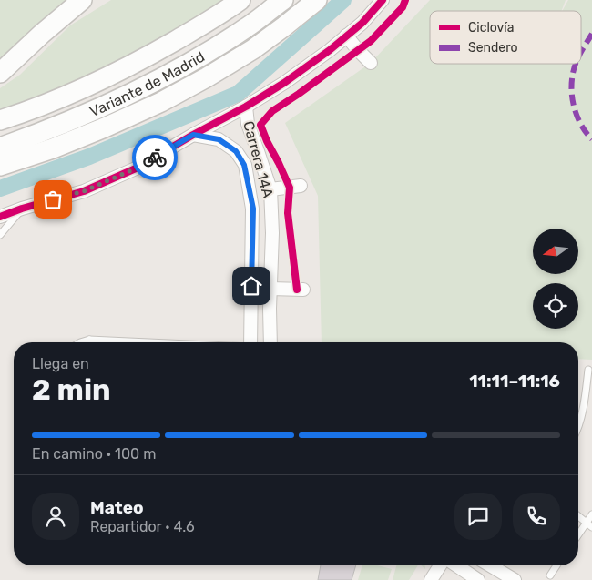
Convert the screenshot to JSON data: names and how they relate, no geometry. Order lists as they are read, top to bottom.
{
  "streets": {
    "main road": ["Variante de Madrid"],
    "street": ["Carrera 14A"]
  },
  "legend": ["Ciclovía", "Sendero"],
  "north": "left",
  "page": {
    "heading": ["2 min", "Llega en", "11:11–11:16"],
    "panel": ["Mateo", "Repartidor · 4.6"],
    "bar": "En camino · 100 m"
  }
}
